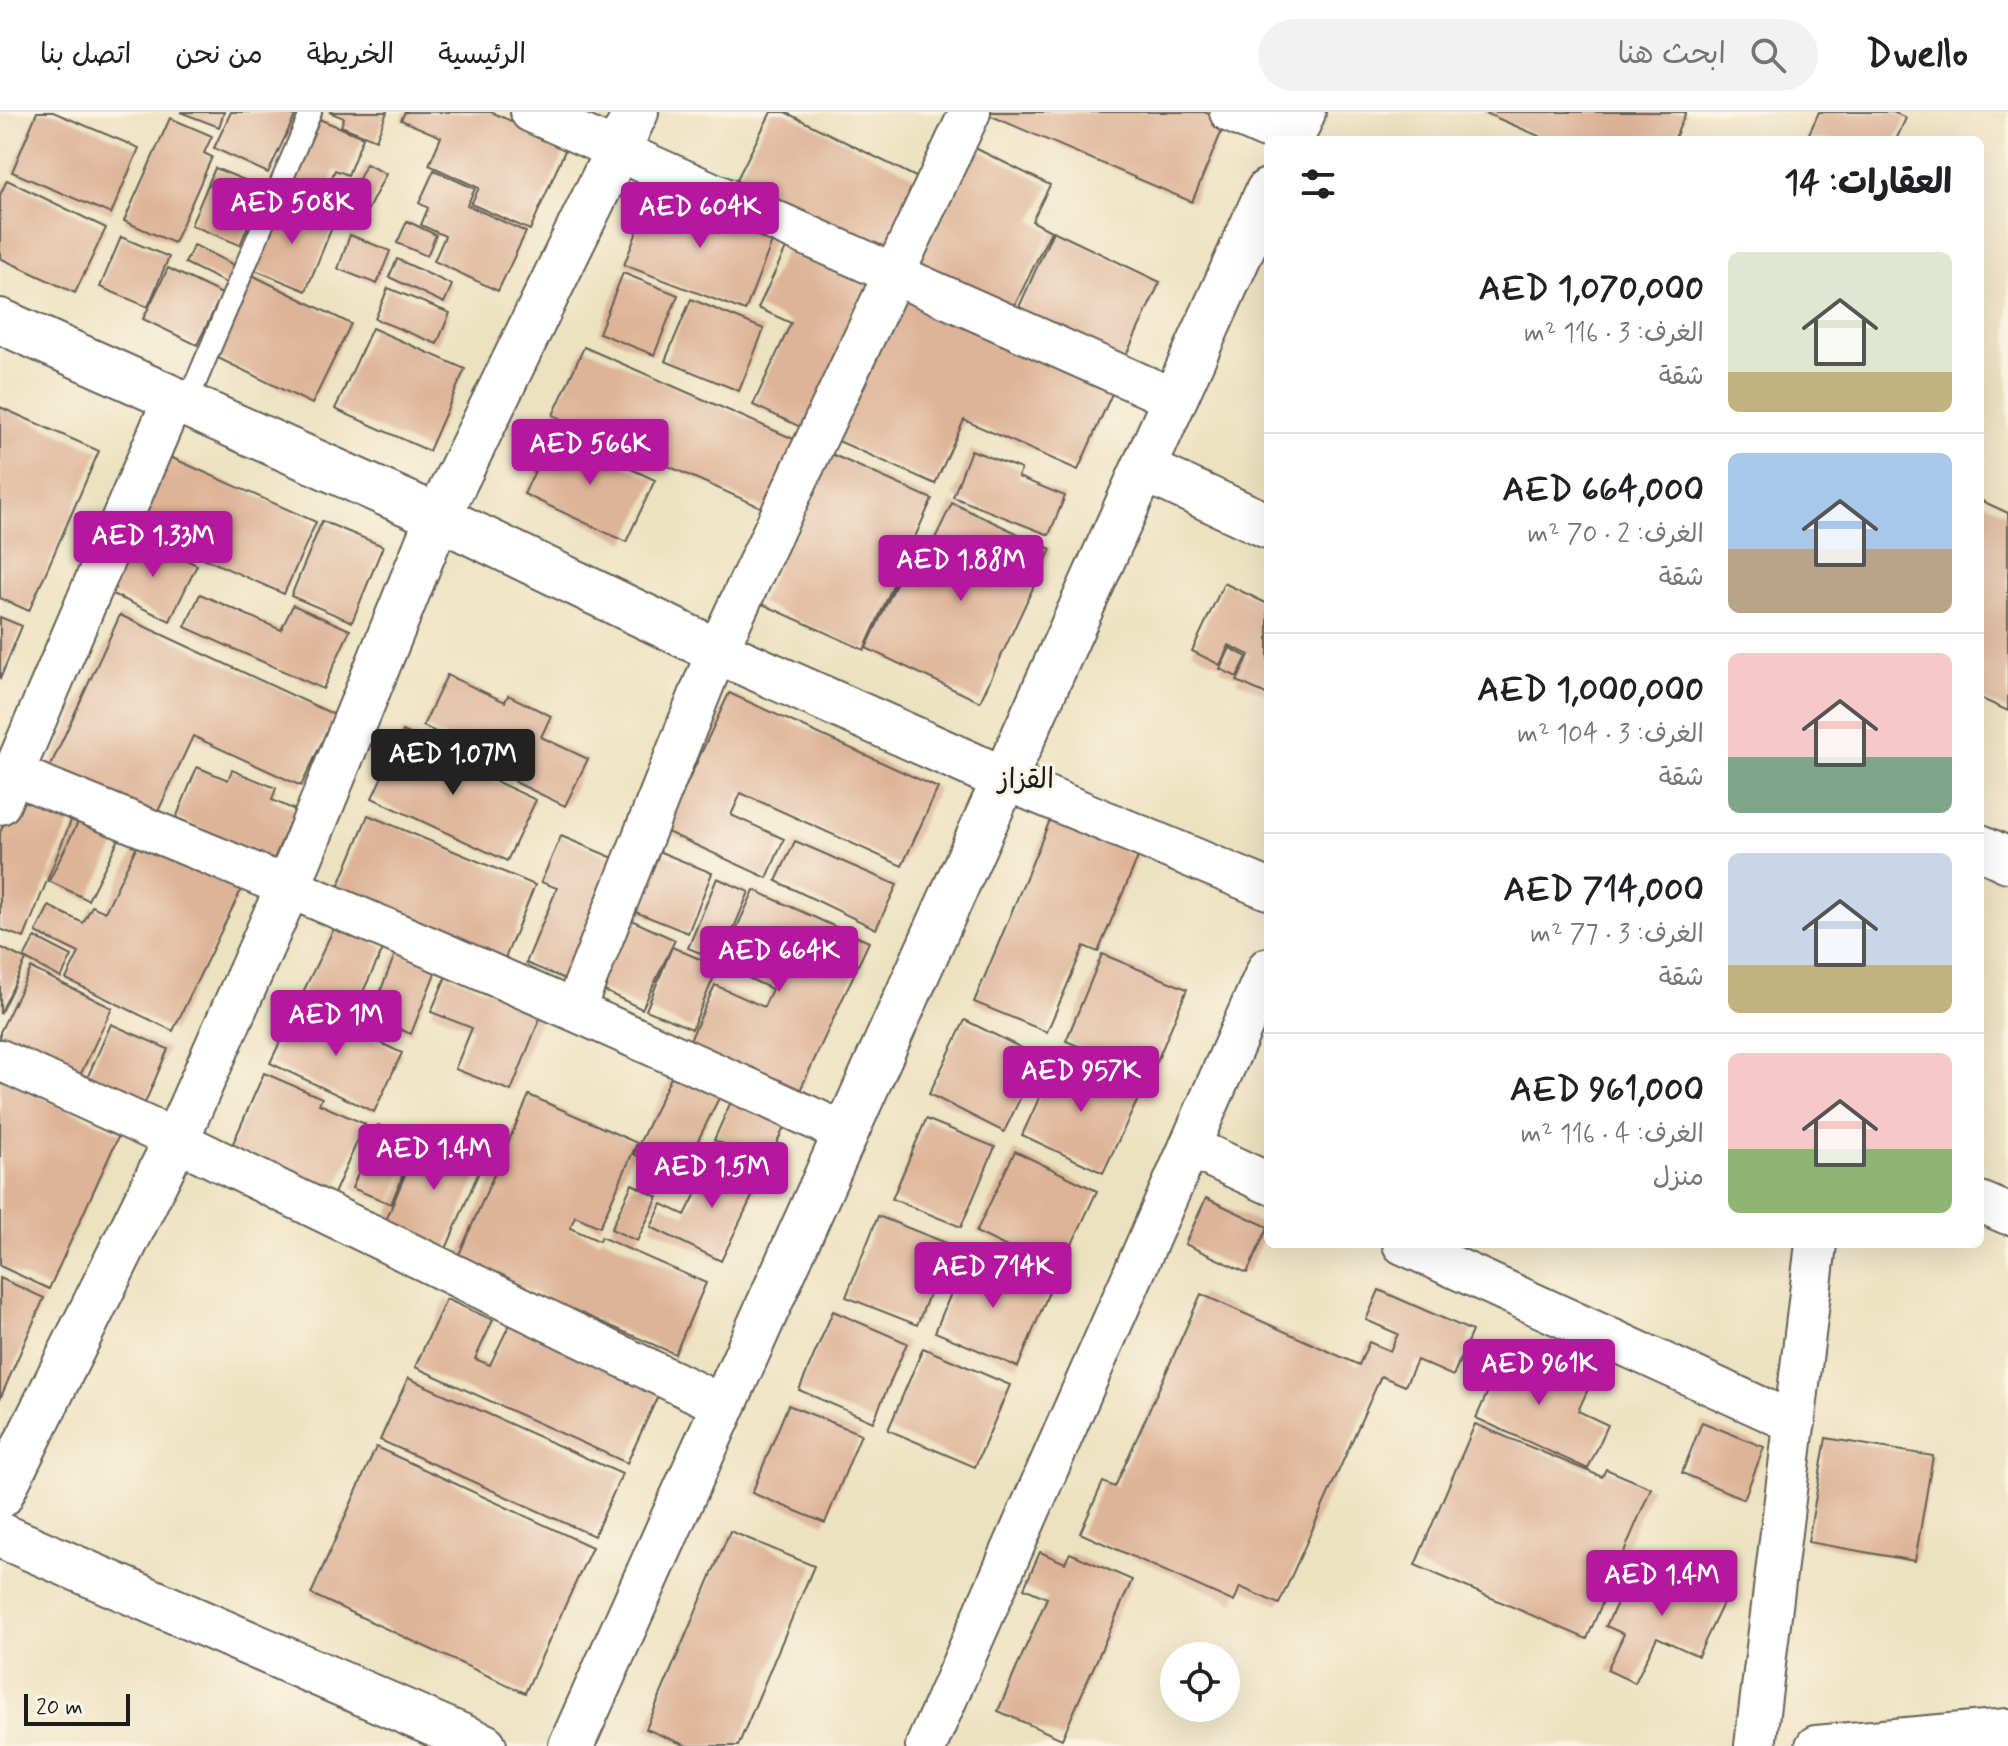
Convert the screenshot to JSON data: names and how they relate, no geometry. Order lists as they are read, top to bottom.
{
  "districts": ["القزاز"],
  "scale_bar": "20 m",
  "page": {
    "header": "Dwello",
    "search": "ابحث هنا",
    "nav": [
      "الرئيسية",
      "الخريطة",
      "من نحن",
      "اتصل بنا"
    ],
    "heading": "العقارات: 14",
    "price": [
      "AED 508K",
      "AED 604K",
      "AED 566K",
      "AED 1.33M",
      "AED 1.88M",
      "AED 1.07M",
      "AED 664K",
      "AED 1M",
      "AED 957K",
      "AED 1.4M",
      "AED 1.5M",
      "AED 714K",
      "AED 961K",
      "AED 1.4M"
    ],
    "list": [
      {
        "name": "AED 1,070,000",
        "note": "الغرف: 3 · 116 m² · شقة"
      },
      {
        "name": "AED 664,000",
        "note": "الغرف: 2 · 70 m² · شقة"
      },
      {
        "name": "AED 1,000,000",
        "note": "الغرف: 3 · 104 m² · شقة"
      },
      {
        "name": "AED 714,000",
        "note": "الغرف: 3 · 77 m² · شقة"
      },
      {
        "name": "AED 961,000",
        "note": "الغرف: 4 · 116 m² · منزل"
      }
    ],
    "scale": "20 m"
  }
}
